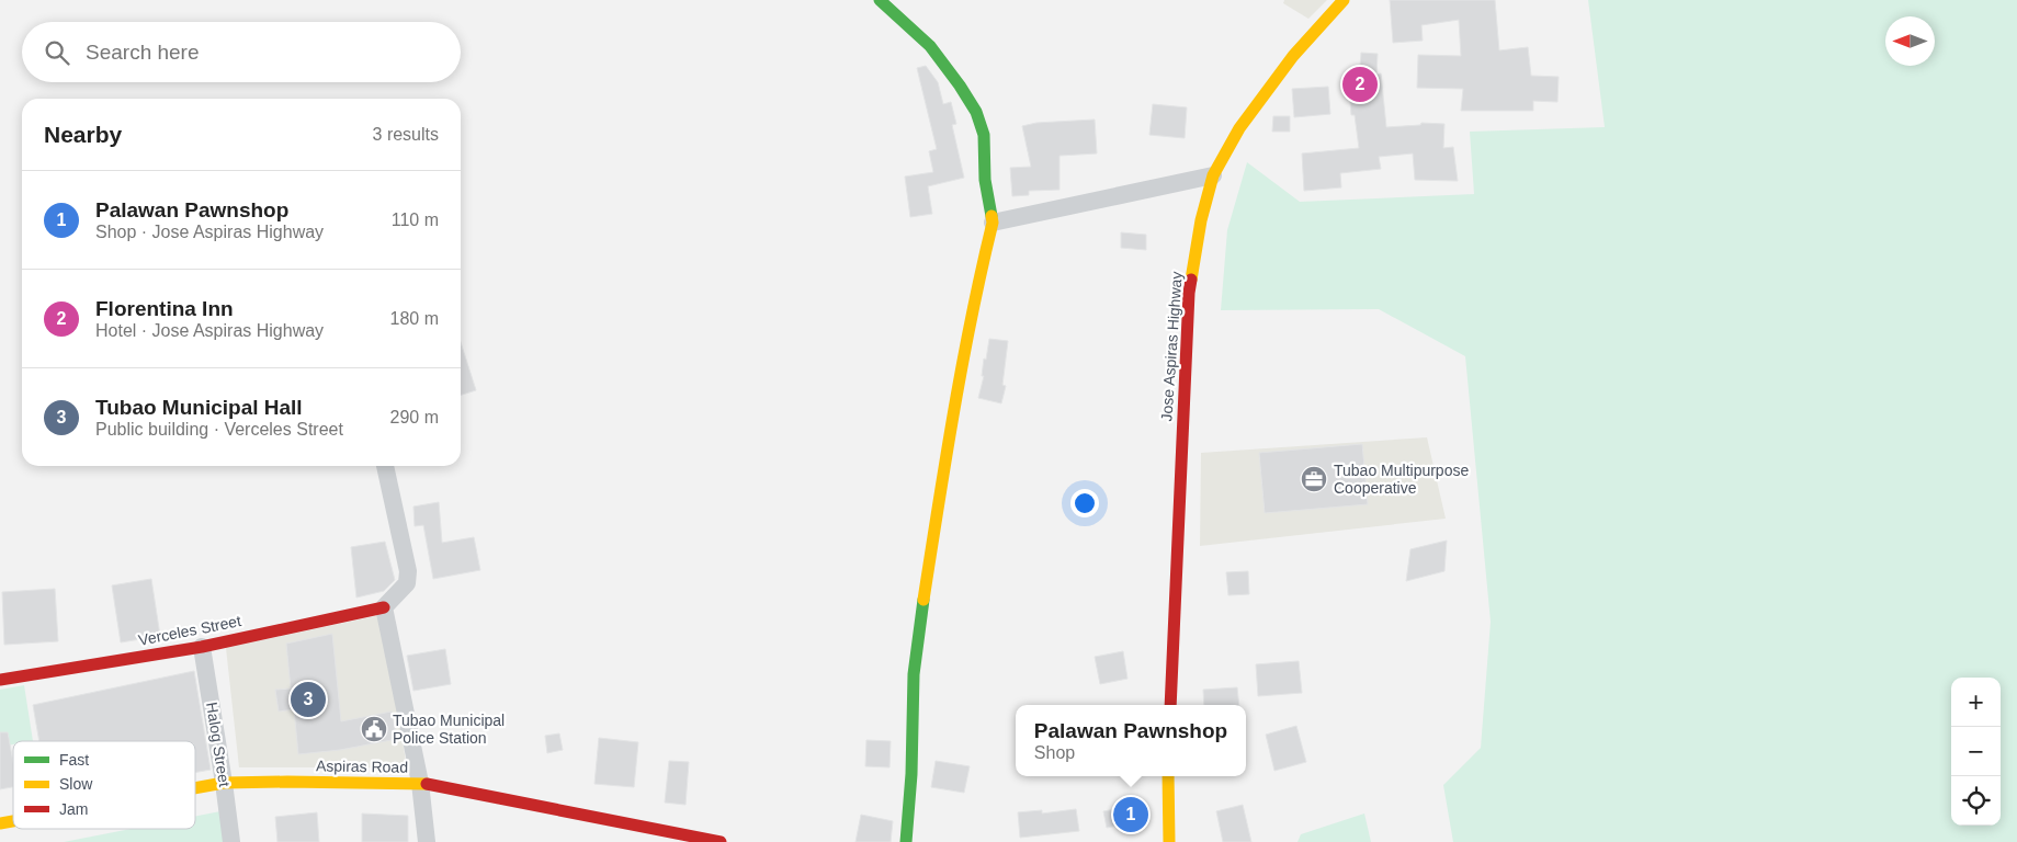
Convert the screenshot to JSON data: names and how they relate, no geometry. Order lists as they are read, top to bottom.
{
  "streets": {
    "main road": ["Jose Aspiras Highway", "Verceles Street", "Aspiras Road"],
    "street": ["Halog Street"]
  },
  "crossings": [
    ["Verceles Street", "Halog Street"],
    ["Halog Street", "Aspiras Road"]
  ],
  "places": {
    "office": ["Tubao Multipurpose Cooperative"],
    "public building": ["Tubao Municipal Police Station"]
  },
  "legend": ["Fast", "Slow", "Jam"],
  "north": "left",
  "page": {
    "search": "Search here",
    "pins": ["2", "3", "1"],
    "heading": ["Nearby", "3 results"],
    "list": [
      {
        "mark": "1",
        "name": "Palawan Pawnshop",
        "note": "Shop · Jose Aspiras Highway",
        "value": "110 m"
      },
      {
        "mark": "2",
        "name": "Florentina Inn",
        "note": "Hotel · Jose Aspiras Highway",
        "value": "180 m"
      },
      {
        "mark": "3",
        "name": "Tubao Municipal Hall",
        "note": "Public building · Verceles Street",
        "value": "290 m"
      }
    ],
    "map_buttons": ["+", "−"],
    "popup": ["Palawan Pawnshop", "Shop"]
  }
}
